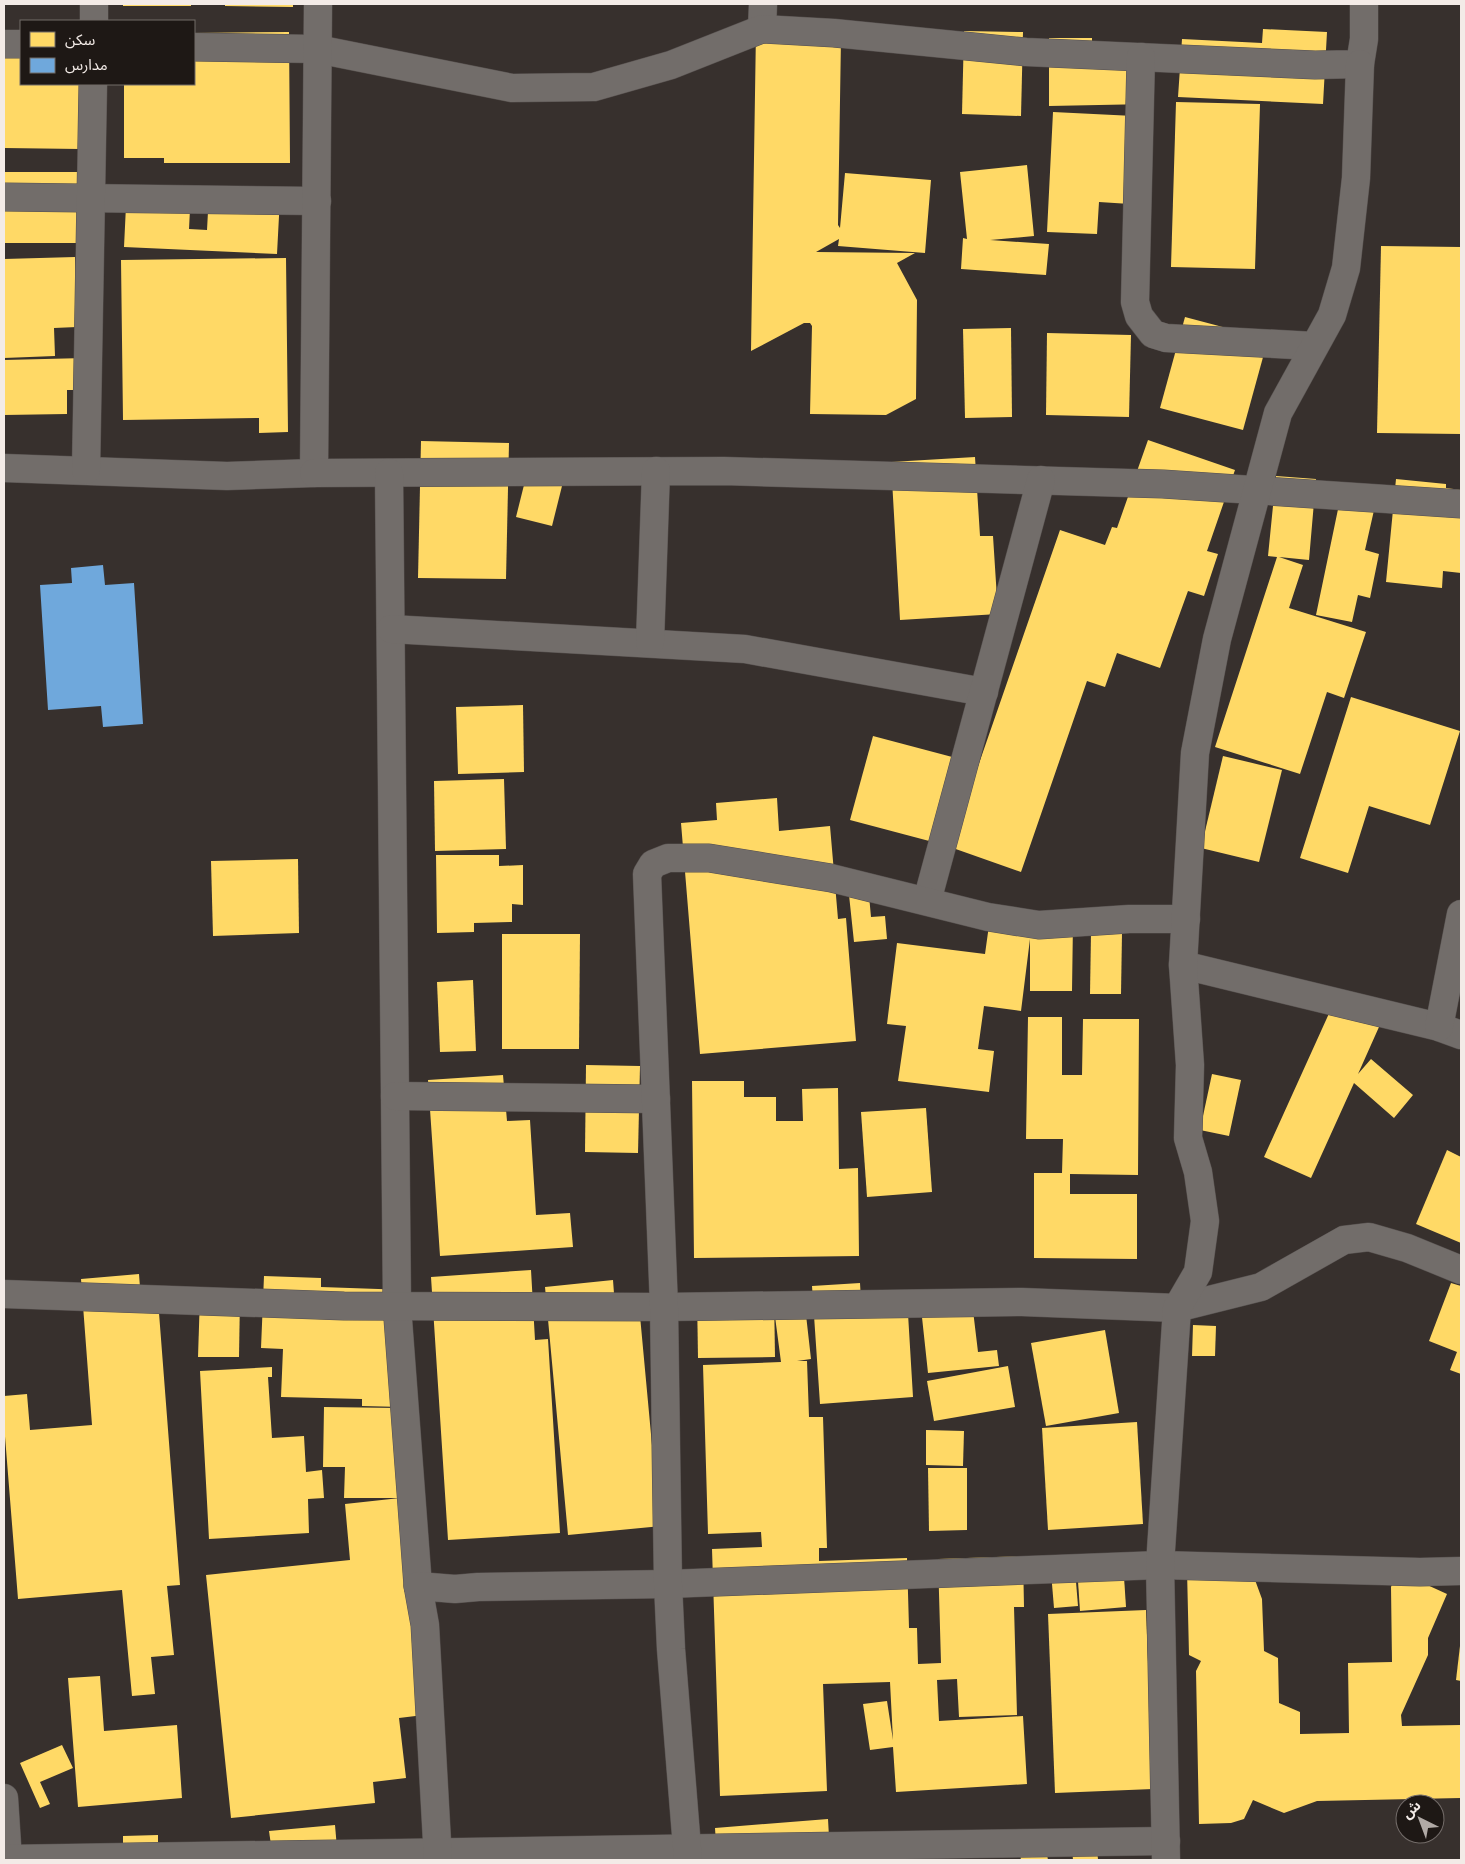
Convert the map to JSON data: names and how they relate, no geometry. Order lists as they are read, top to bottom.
{
  "legend": ["سكن", "مدارس"],
  "north": "top left"
}
